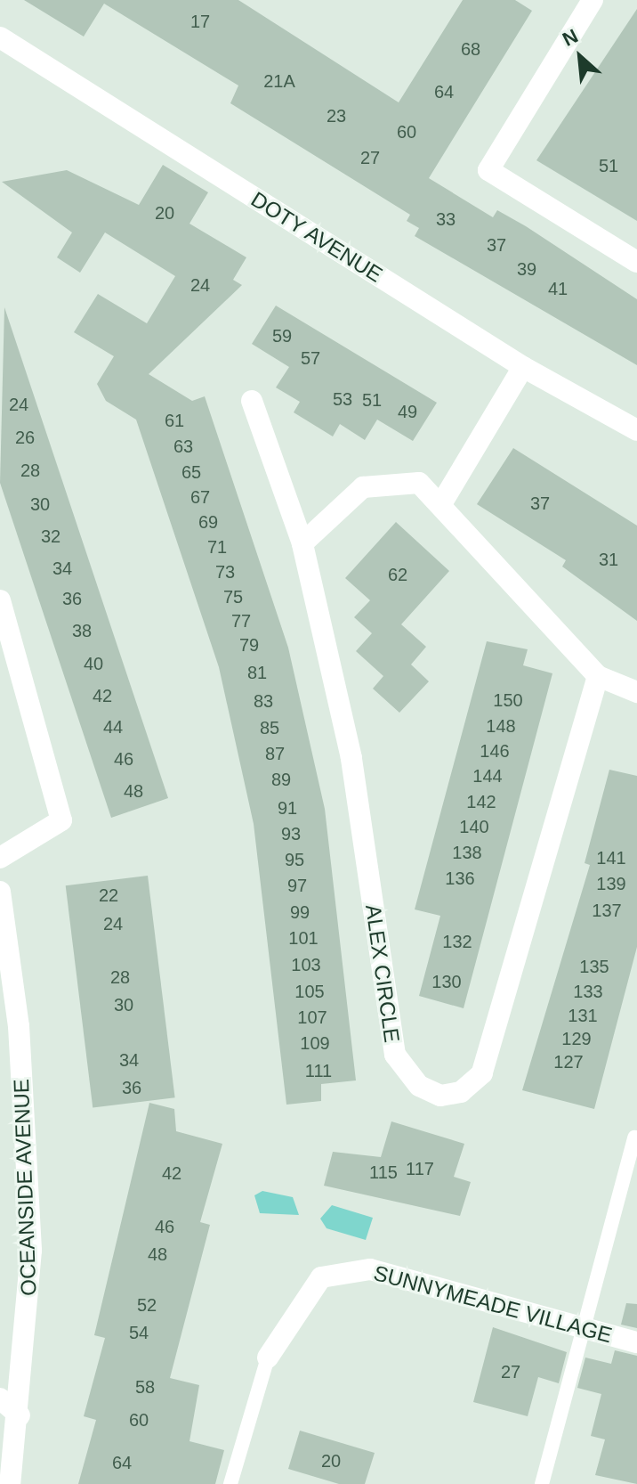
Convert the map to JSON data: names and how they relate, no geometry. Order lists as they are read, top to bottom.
{
  "streets": {
    "street": [
      "DOTY AVENUE",
      "ALEX CIRCLE",
      "OCEANSIDE AVENUE",
      "SUNNYMEADE VILLAGE"
    ]
  },
  "house_numbers": [
    "17",
    "68",
    "21A",
    "64",
    "23",
    "60",
    "27",
    "51",
    "20",
    "33",
    "37",
    "39",
    "24",
    "41",
    "59",
    "57",
    "53",
    "51",
    "24",
    "49",
    "61",
    "26",
    "63",
    "28",
    "65",
    "67",
    "37",
    "30",
    "69",
    "32",
    "71",
    "31",
    "34",
    "73",
    "62",
    "75",
    "36",
    "77",
    "38",
    "79",
    "40",
    "81",
    "42",
    "150",
    "83",
    "148",
    "44",
    "85",
    "146",
    "87",
    "46",
    "144",
    "89",
    "48",
    "142",
    "91",
    "140",
    "93",
    "138",
    "141",
    "95",
    "136",
    "139",
    "97",
    "22",
    "137",
    "99",
    "24",
    "101",
    "132",
    "103",
    "135",
    "28",
    "130",
    "105",
    "133",
    "30",
    "131",
    "107",
    "129",
    "109",
    "34",
    "127",
    "111",
    "36",
    "117",
    "115",
    "42",
    "46",
    "48",
    "52",
    "54",
    "27",
    "58",
    "60",
    "20",
    "64"
  ],
  "north": "top left"
}
